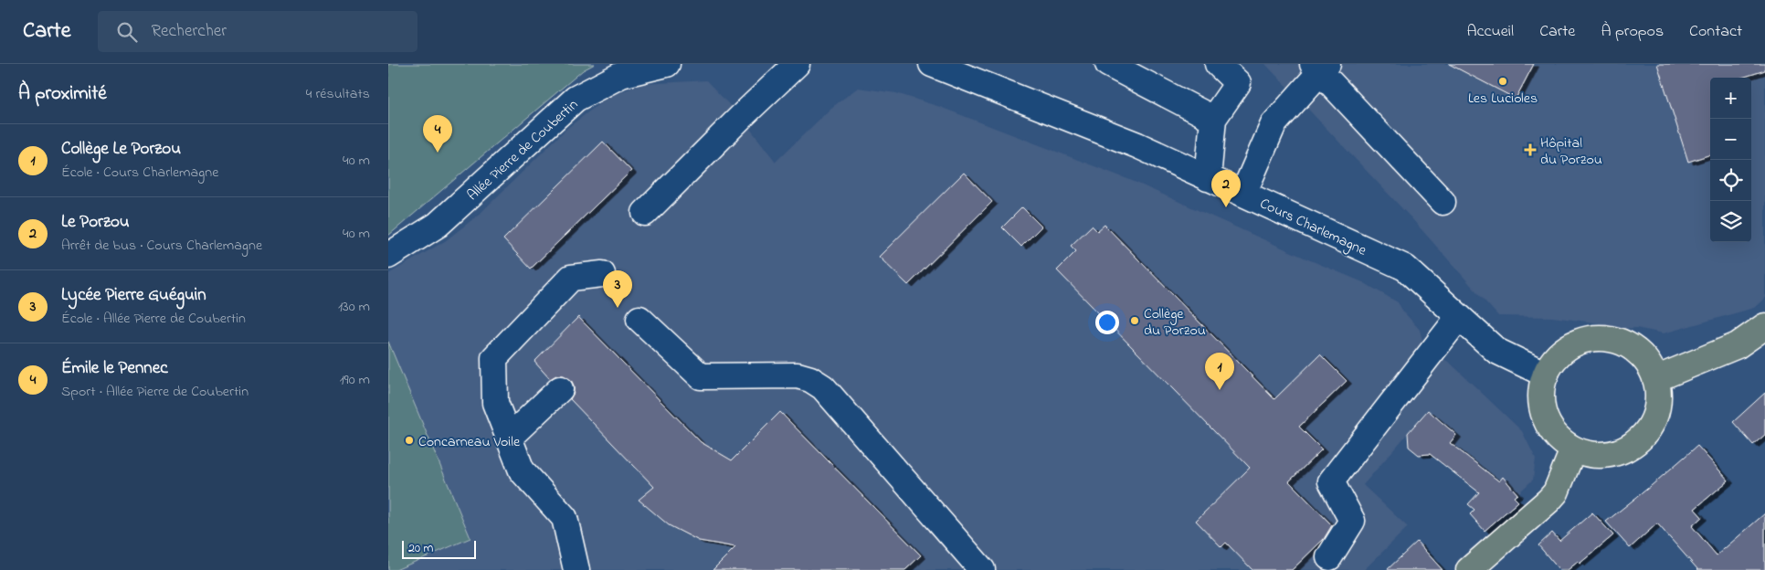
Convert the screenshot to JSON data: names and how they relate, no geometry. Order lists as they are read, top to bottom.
{
  "streets": {
    "street": ["Allée Pierre de Coubertin", "Cours Charlemagne"]
  },
  "places": {
    "other": ["Les Lucioles", "Collège du Porzou", "Concarneau Voile"],
    "health": ["Hôpital du Porzou"]
  },
  "scale_bar": "20 m",
  "page": {
    "header": "Carte",
    "search": "Rechercher",
    "nav": [
      "Accueil",
      "Carte",
      "À propos",
      "Contact"
    ],
    "heading": ["À proximité", "4 résultats"],
    "map_buttons": ["+", "−"],
    "pins": [
      "4",
      "2",
      "3",
      "1"
    ],
    "list": [
      {
        "mark": "1",
        "name": "Collège Le Porzou",
        "note": "École · Cours Charlemagne",
        "value": "40 m"
      },
      {
        "mark": "2",
        "name": "Le Porzou",
        "note": "Arrêt de bus · Cours Charlemagne",
        "value": "40 m"
      },
      {
        "mark": "3",
        "name": "Lycée Pierre Guéguin",
        "note": "École · Allée Pierre de Coubertin",
        "value": "130 m"
      },
      {
        "mark": "4",
        "name": "Émile le Pennec",
        "note": "Sport · Allée Pierre de Coubertin",
        "value": "190 m"
      }
    ],
    "scale": "20 m"
  }
}
